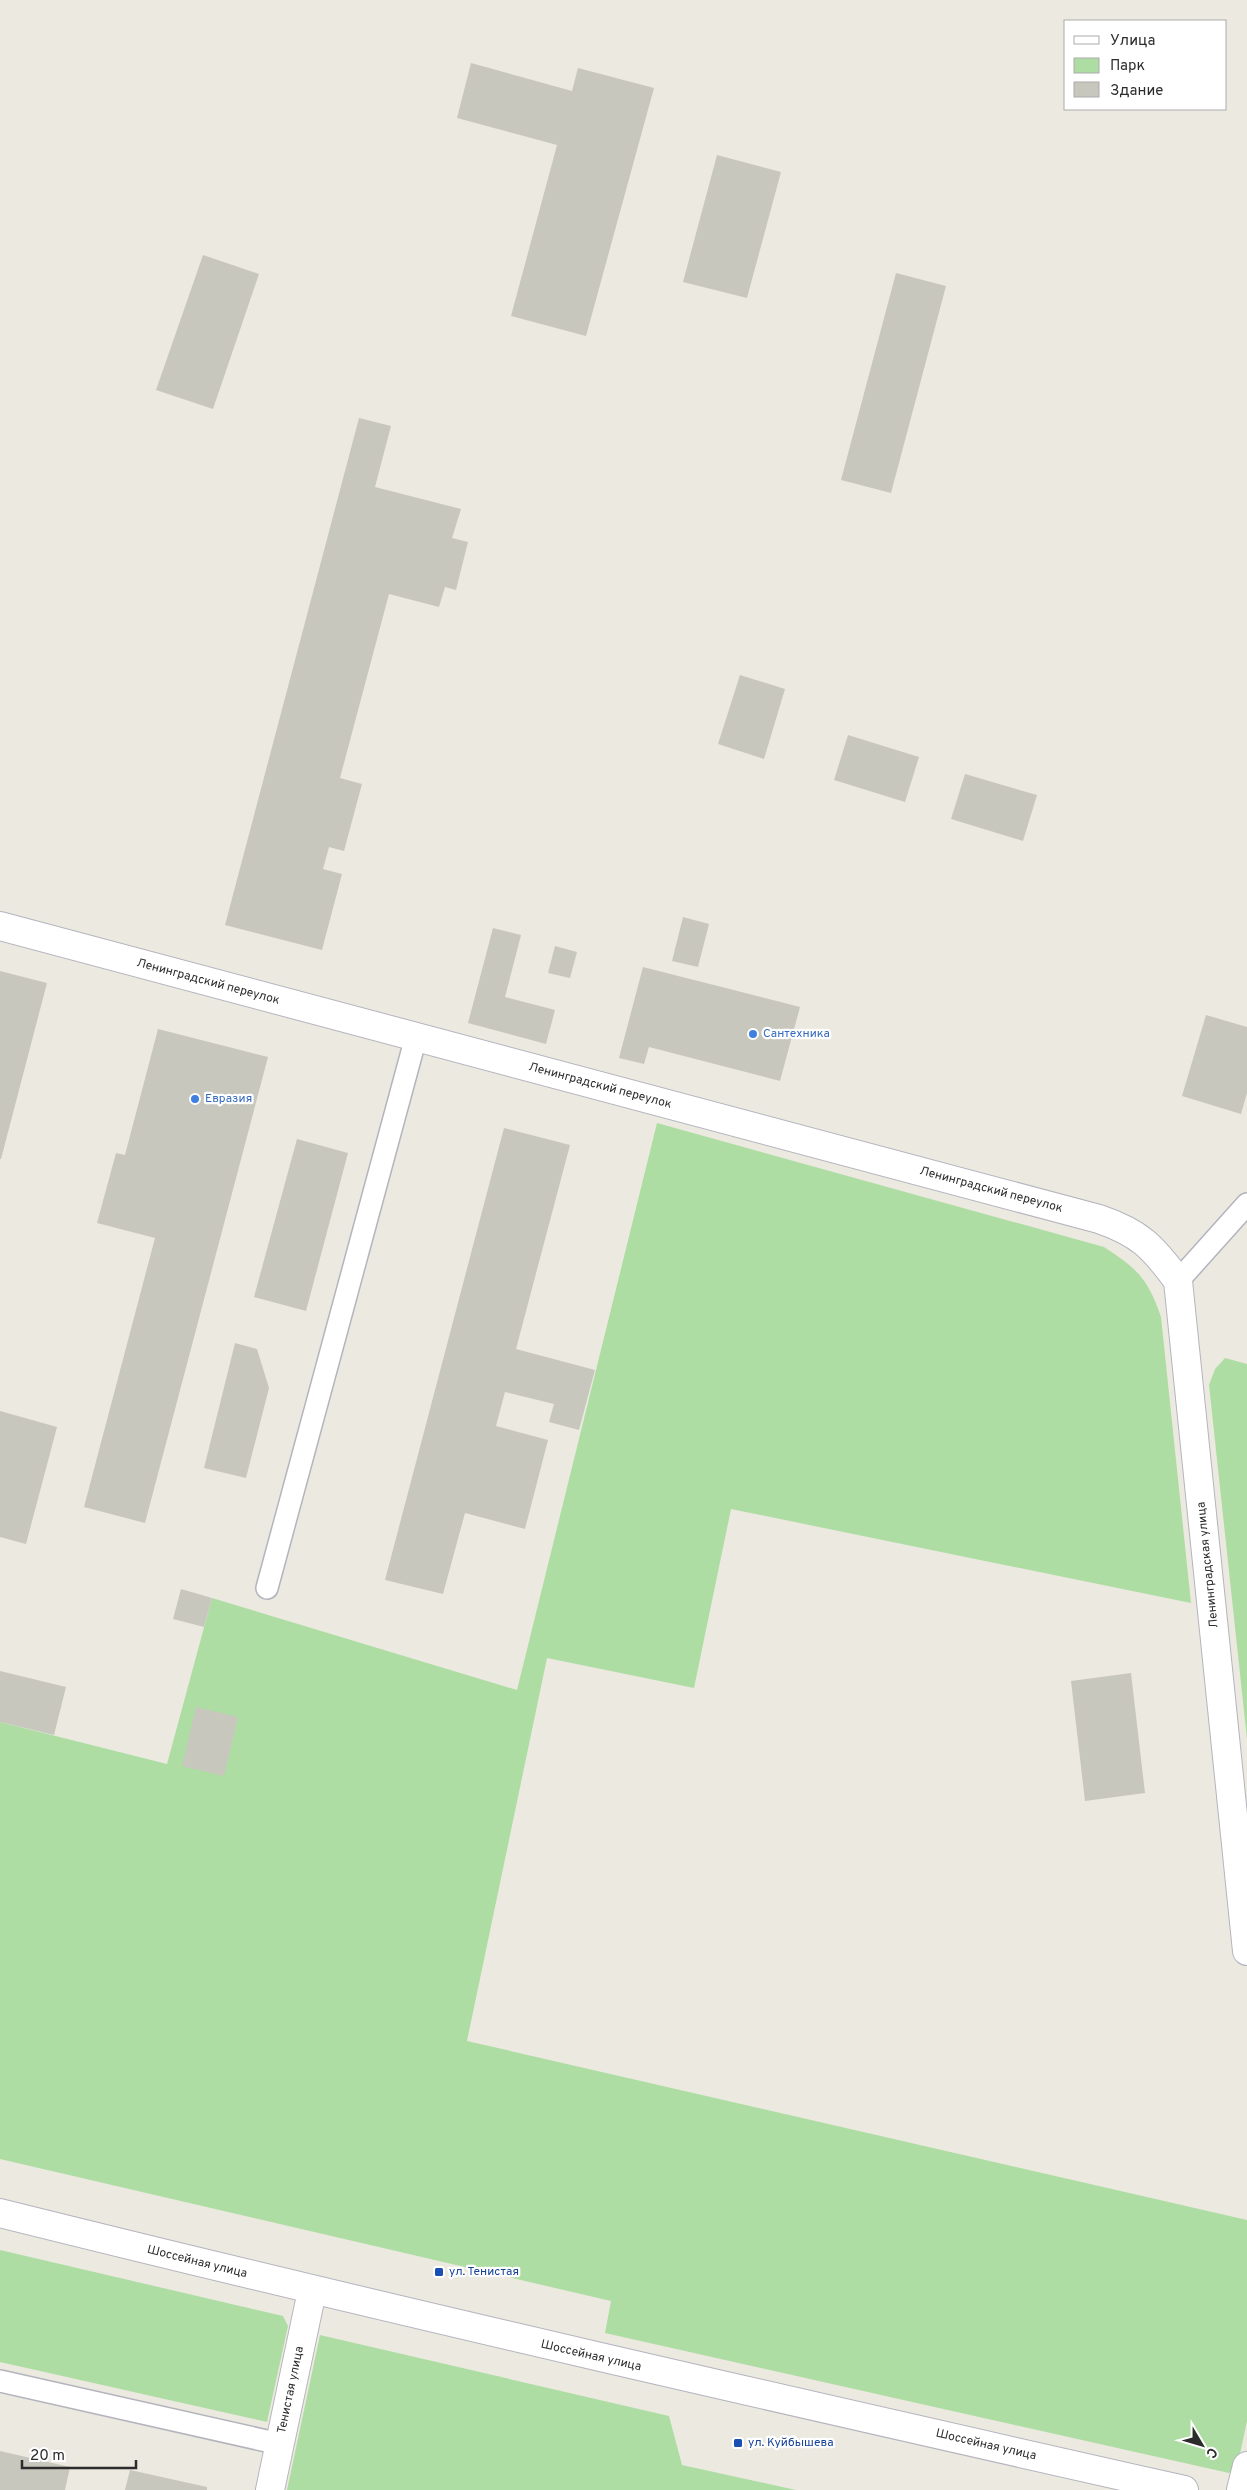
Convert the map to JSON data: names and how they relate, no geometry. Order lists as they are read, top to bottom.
{
  "streets": {
    "street": [
      "Ленинградский переулок",
      "Ленинградская улица",
      "Шоссейная улица",
      "Тенистая улица"
    ]
  },
  "crossings": [
    ["Ленинградский переулок", "Ленинградская улица"],
    ["Шоссейная улица", "Тенистая улица"]
  ],
  "places": {
    "other": ["Сантехника", "Евразия"],
    "transit": ["ул. Тенистая", "ул. Куйбышева"]
  },
  "legend": ["Улица", "Парк", "Здание"],
  "scale_bar": "20 m",
  "north": "bottom right"
}
